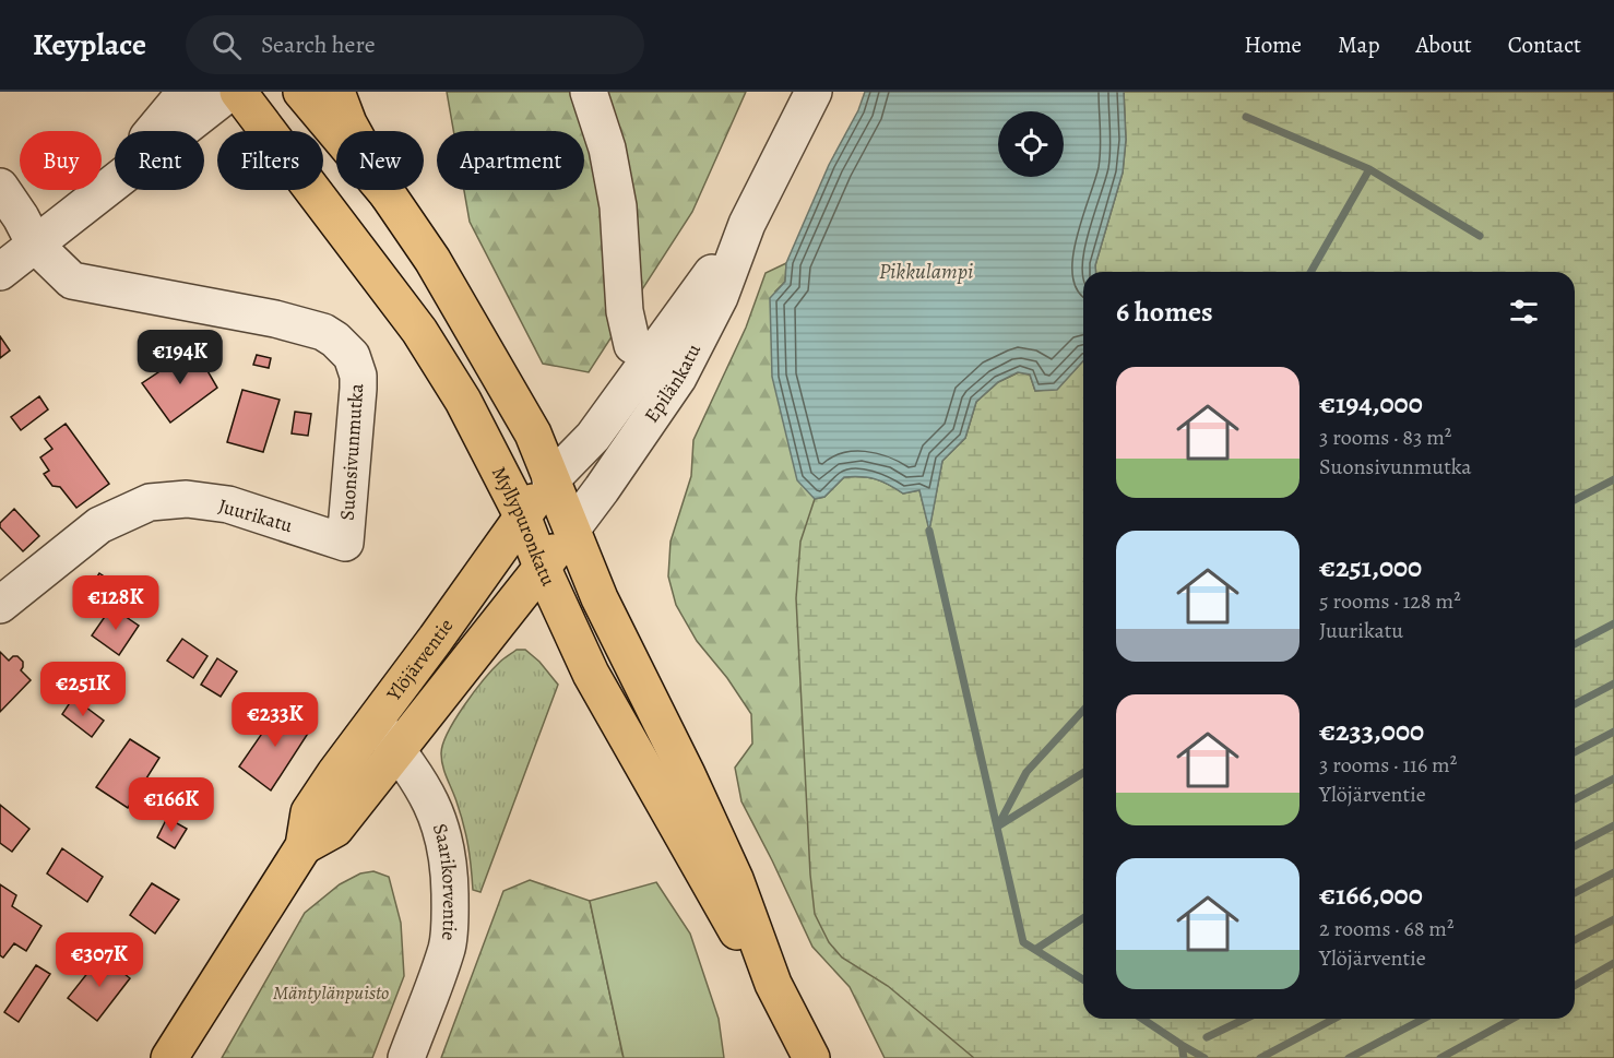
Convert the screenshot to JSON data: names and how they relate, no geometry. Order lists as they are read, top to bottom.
{
  "streets": {
    "main road": ["Myllypuronkatu", "Ylöjärventie"],
    "street": [
      "Epilänkatu",
      "Suonsivunmutka",
      "Juurikatu",
      "Saarikorventie"
    ]
  },
  "crossings": [
    ["Epilänkatu", "Myllypuronkatu"],
    ["Epilänkatu", "Ylöjärventie"],
    ["Suonsivunmutka", "Juurikatu"],
    ["Myllypuronkatu", "Ylöjärventie"],
    ["Ylöjärventie", "Saarikorventie"]
  ],
  "water": ["Pikkulampi"],
  "parks": ["Mäntylänpuisto"],
  "page": {
    "header": "Keyplace",
    "search": "Search here",
    "nav": [
      "Home",
      "Map",
      "About",
      "Contact"
    ],
    "chip": [
      "Buy",
      "Rent",
      "Filters",
      "New",
      "Apartment"
    ],
    "heading": "6 homes",
    "price": [
      "€194K",
      "€128K",
      "€251K",
      "€233K",
      "€166K",
      "€307K"
    ],
    "list": [
      {
        "name": "€194,000",
        "note": "3 rooms · 83 m² · Suonsivunmutka"
      },
      {
        "name": "€251,000",
        "note": "5 rooms · 128 m² · Juurikatu"
      },
      {
        "name": "€233,000",
        "note": "3 rooms · 116 m² · Ylöjärventie"
      },
      {
        "name": "€166,000",
        "note": "2 rooms · 68 m² · Ylöjärventie"
      }
    ]
  }
}
